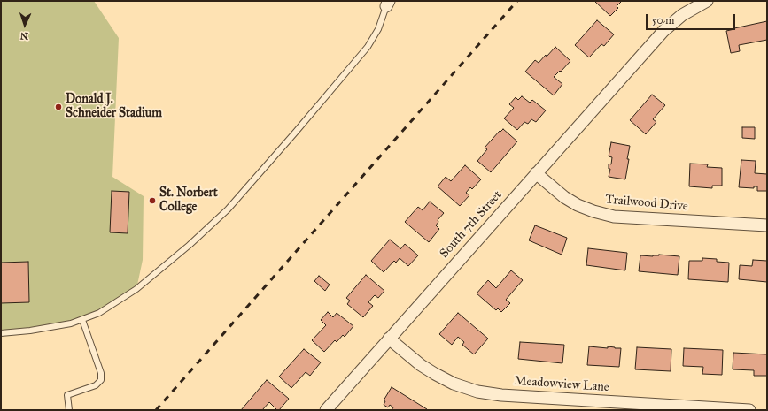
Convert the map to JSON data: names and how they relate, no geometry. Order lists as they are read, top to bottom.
{
  "streets": {
    "street": ["Trailwood Drive", "South 7th Street", "Meadowview Lane"]
  },
  "crossings": [
    ["Trailwood Drive", "South 7th Street"],
    ["South 7th Street", "Meadowview Lane"]
  ],
  "places": ["Donald J. Schneider Stadium", "St. Norbert College"],
  "scale_bar": "50 m",
  "north": "bottom"
}
